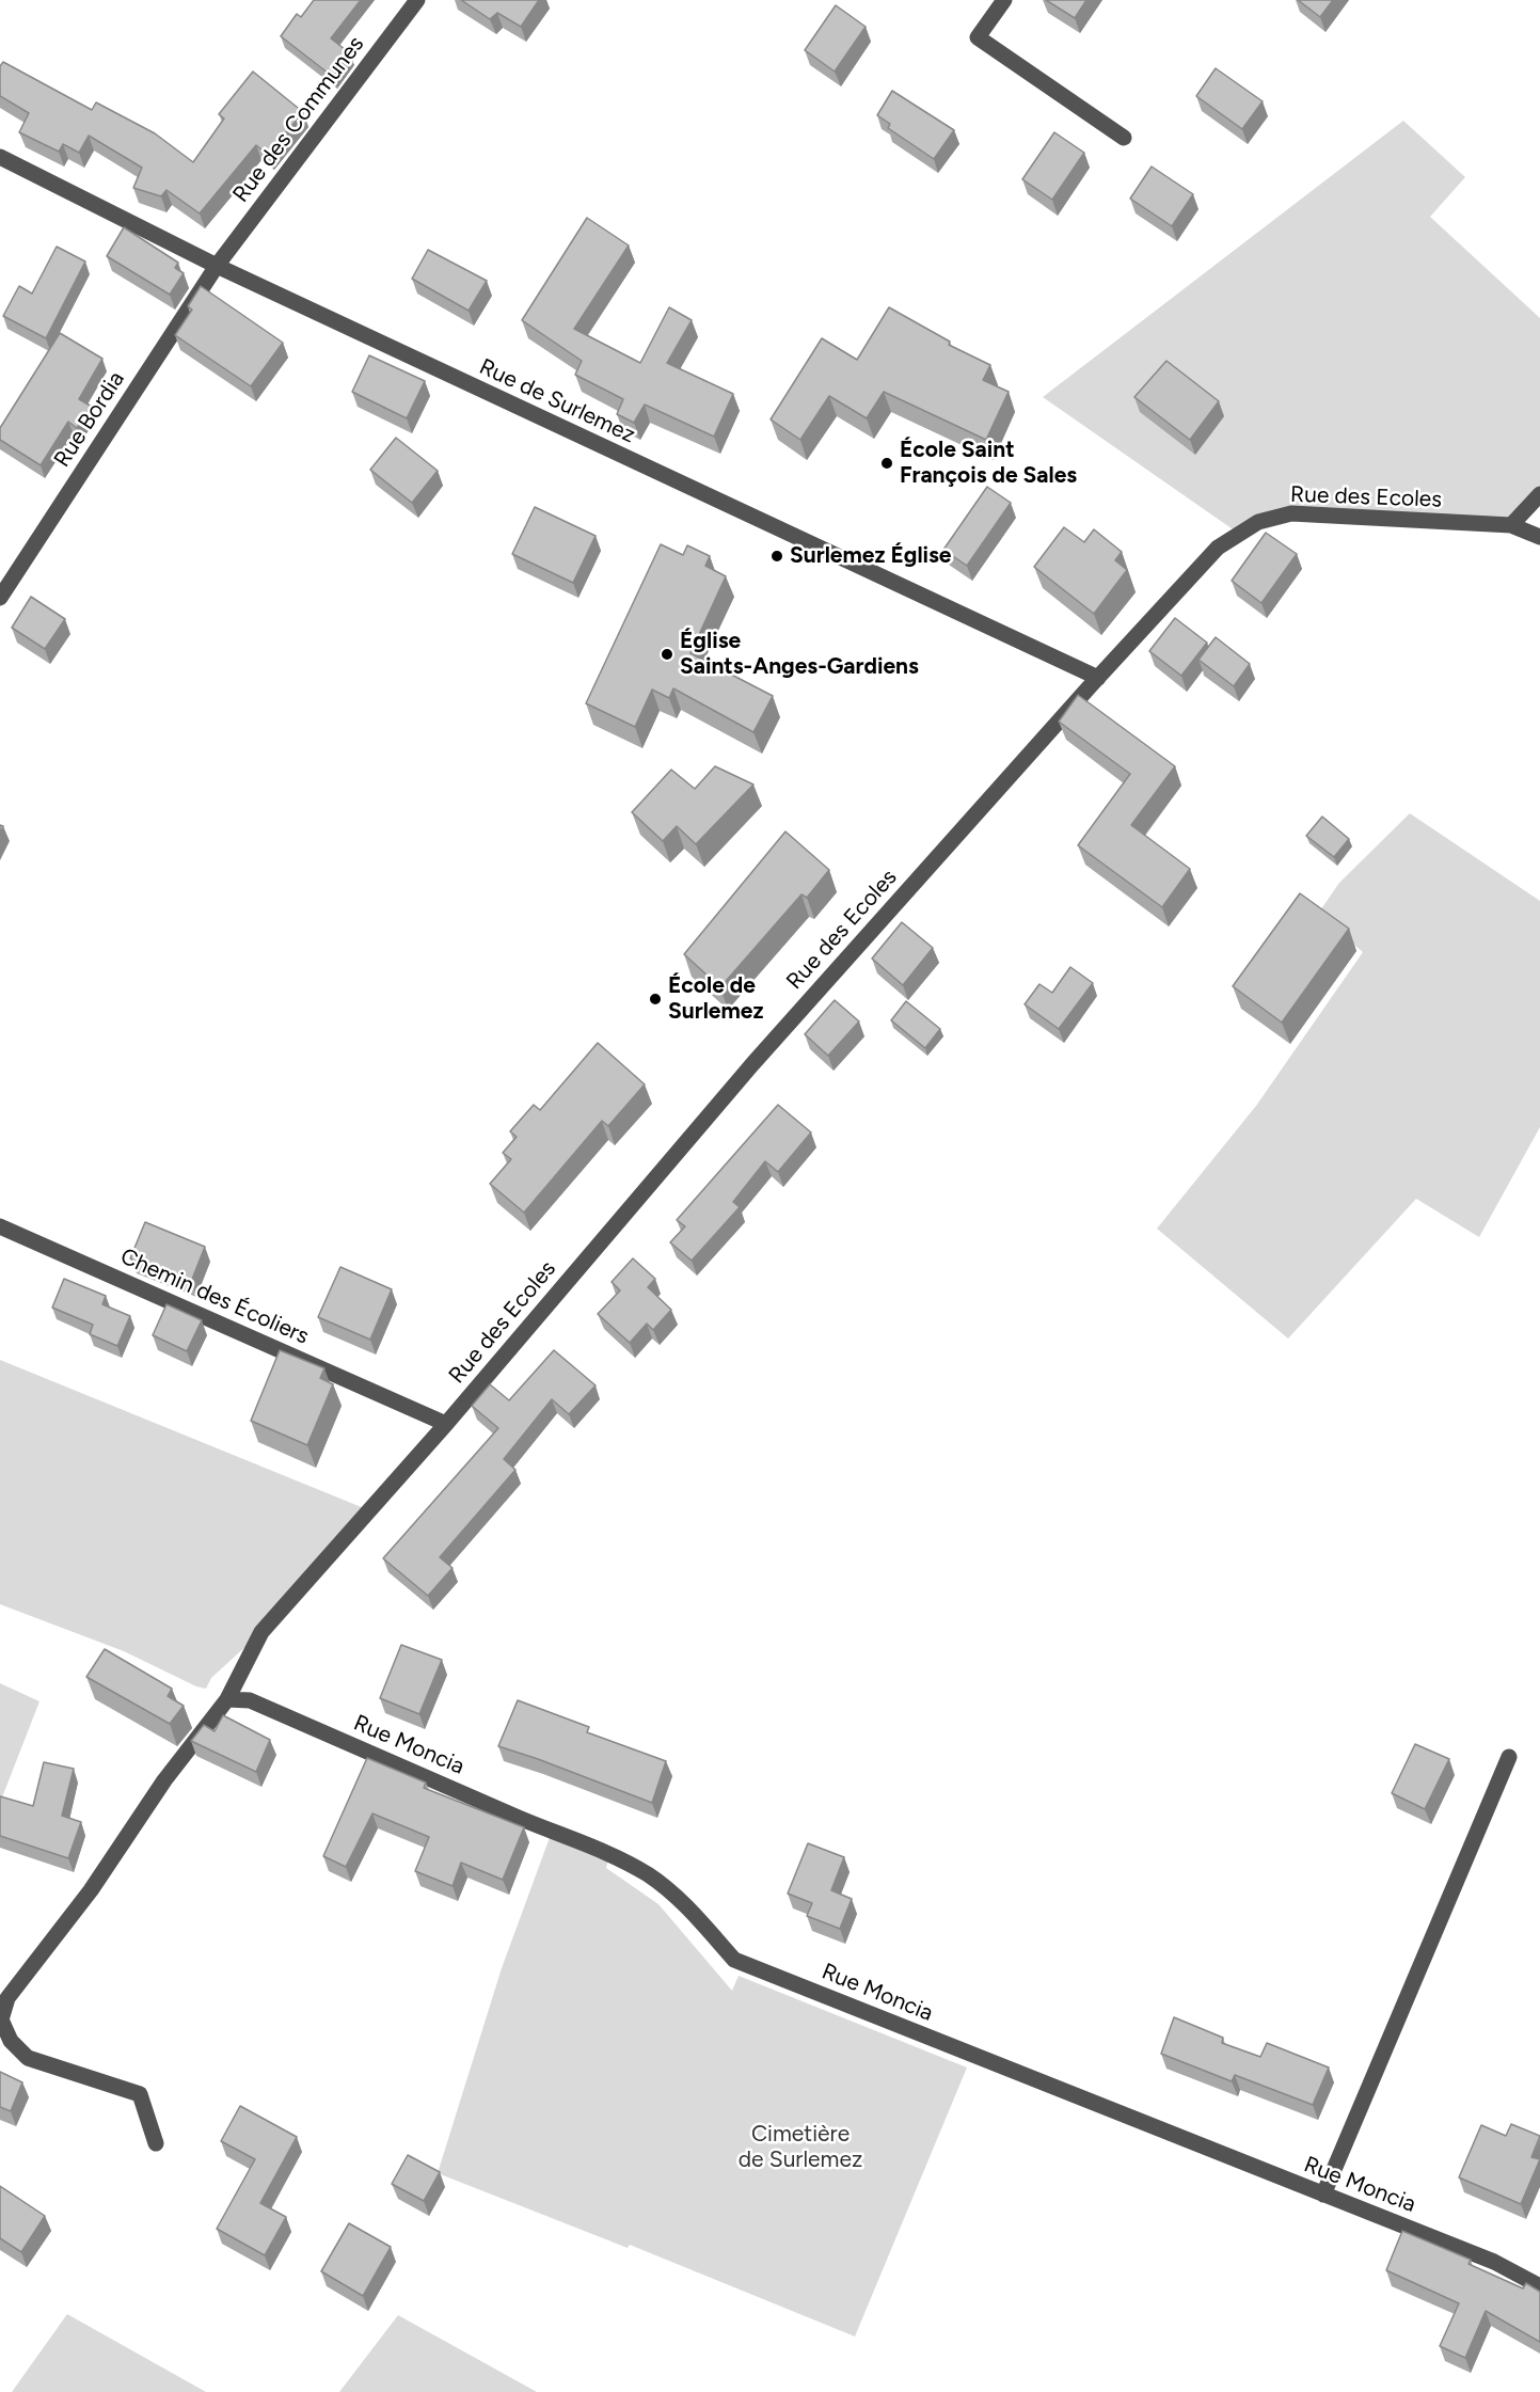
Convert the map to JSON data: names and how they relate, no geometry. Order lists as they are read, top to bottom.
{
  "streets": {
    "street": [
      "Rue des Communes",
      "Rue de Surlemez",
      "Rue Bordia",
      "Rue des Ecoles",
      "Chemin des Écoliers",
      "Rue Moncia"
    ]
  },
  "crossings": [
    ["Rue des Communes", "Rue de Surlemez"],
    ["Rue des Communes", "Rue Bordia"],
    ["Rue de Surlemez", "Rue Bordia"],
    ["Rue de Surlemez", "Rue des Ecoles"],
    ["Rue des Ecoles", "Chemin des Écoliers"],
    ["Rue des Ecoles", "Rue Moncia"]
  ],
  "parks": ["Cimetière de Surlemez"],
  "places": [
    "École Saint François de Sales",
    "Surlemez Église",
    "Église Saints-Anges-Gardiens",
    "École de Surlemez"
  ]
}
